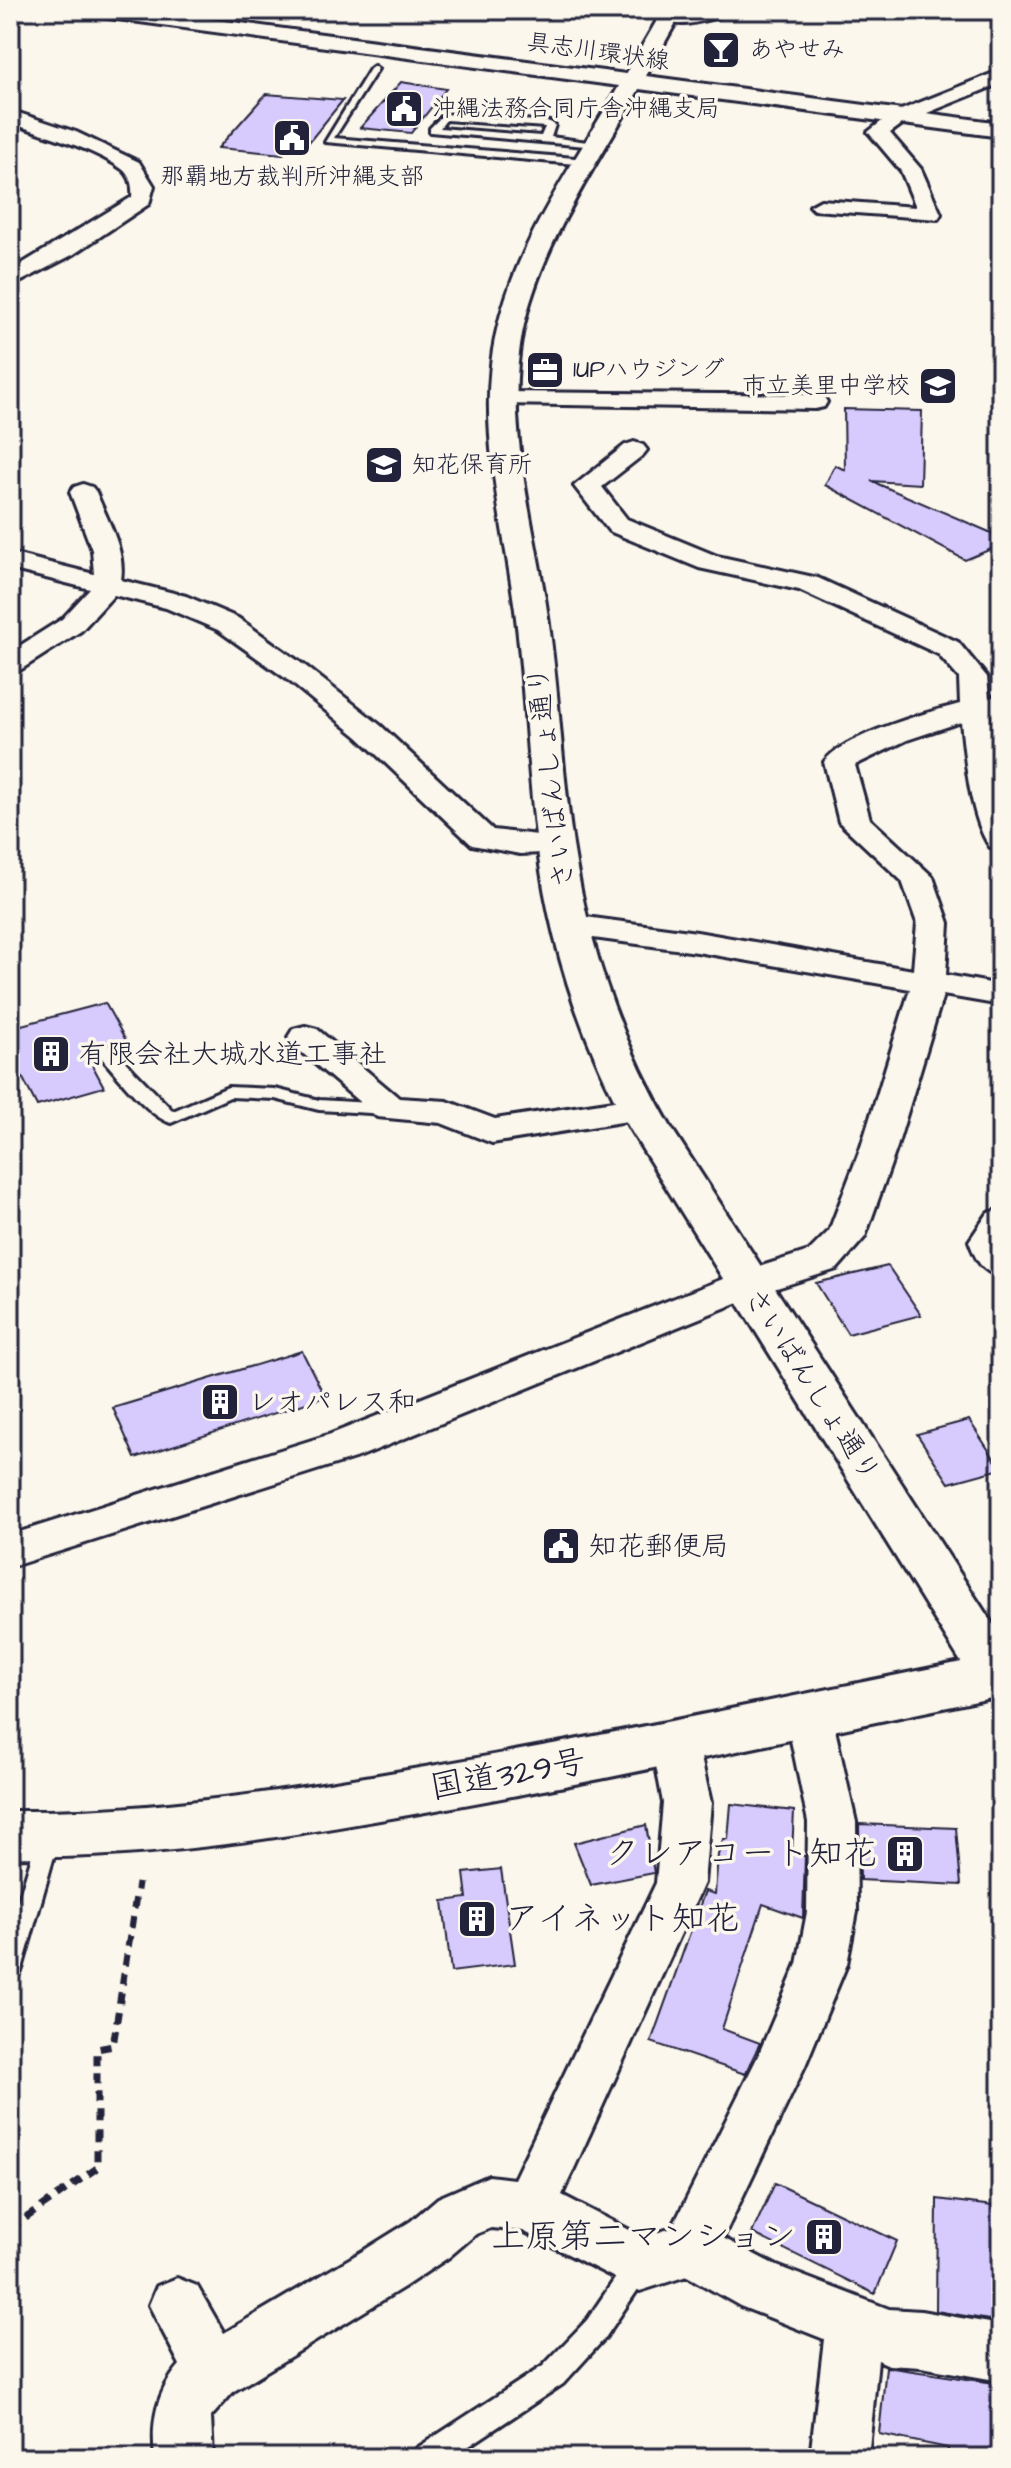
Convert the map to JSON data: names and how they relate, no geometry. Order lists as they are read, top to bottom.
{
  "streets": {
    "main road": ["具志川環状線", "さいばんしょ通り", "国道329号"]
  },
  "crossings": [
    ["具志川環状線", "さいばんしょ通り"],
    ["さいばんしょ通り", "国道329号"]
  ],
  "places": {
    "bar": ["あやせみ"],
    "public building": ["沖縄法務合同庁舎沖縄支局", "那覇地方裁判所沖縄支部", "知花郵便局"],
    "office": ["1UPハウジング"],
    "school or university": ["市立美里中学校", "知花保育所"],
    "building": [
      "有限会社大城水道工事社",
      "レオパレス和",
      "クレアコート知花",
      "アイネット知花",
      "上原第二マンション"
    ]
  }
}
